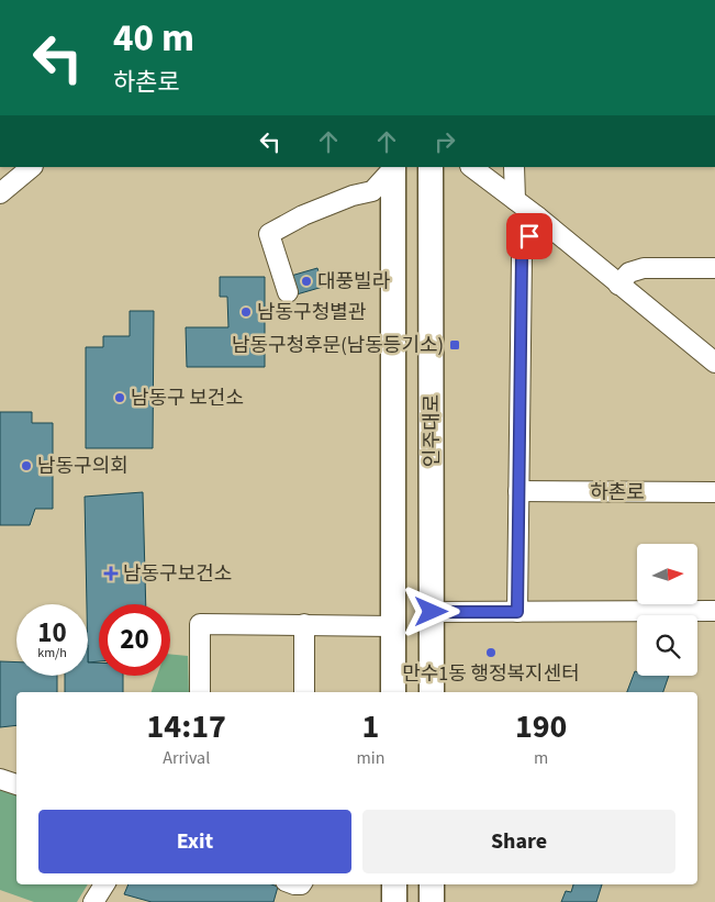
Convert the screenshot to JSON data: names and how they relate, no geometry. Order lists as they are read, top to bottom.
{
  "streets": {
    "main road": ["인주대로"],
    "street": ["하촌로"]
  },
  "places": {
    "other": [
      "대풍빌라",
      "남동구청별관",
      "남동구 보건소",
      "남동구의회",
      "만수1동 행정복지센터"
    ],
    "transit": ["남동구청후문(남동등기소)"],
    "health": ["남동구보건소"]
  },
  "north": "right",
  "page": {
    "turn": ["40 m", "하촌로"],
    "speed": "10 km/h",
    "limit": "20",
    "eta": [
      "14:17",
      "Arrival",
      "1",
      "min",
      "190",
      "m"
    ],
    "buttons": ["Exit", "Share"]
  }
}
